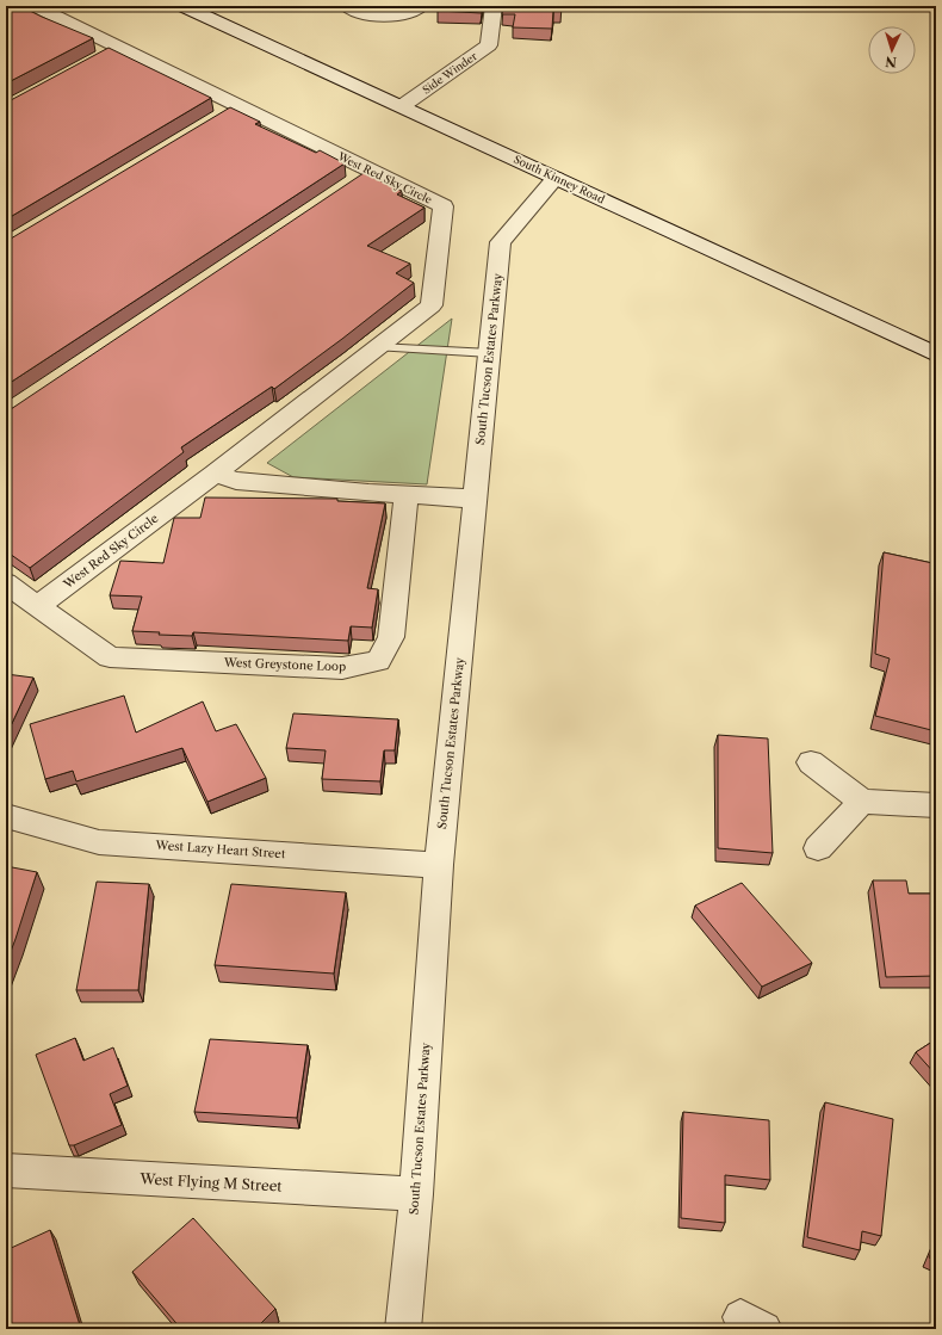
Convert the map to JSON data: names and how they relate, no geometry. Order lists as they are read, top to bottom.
{
  "streets": {
    "street": [
      "Side Winder",
      "West Red Sky Circle",
      "South Kinney Road",
      "South Tucson Estates Parkway",
      "West Greystone Loop",
      "West Lazy Heart Street",
      "West Flying M Street"
    ]
  },
  "crossings": [
    ["Side Winder", "South Kinney Road"],
    ["West Red Sky Circle", "West Greystone Loop"],
    ["South Kinney Road", "South Tucson Estates Parkway"],
    ["South Tucson Estates Parkway", "West Lazy Heart Street"],
    ["South Tucson Estates Parkway", "West Flying M Street"]
  ],
  "north": "bottom"
}
